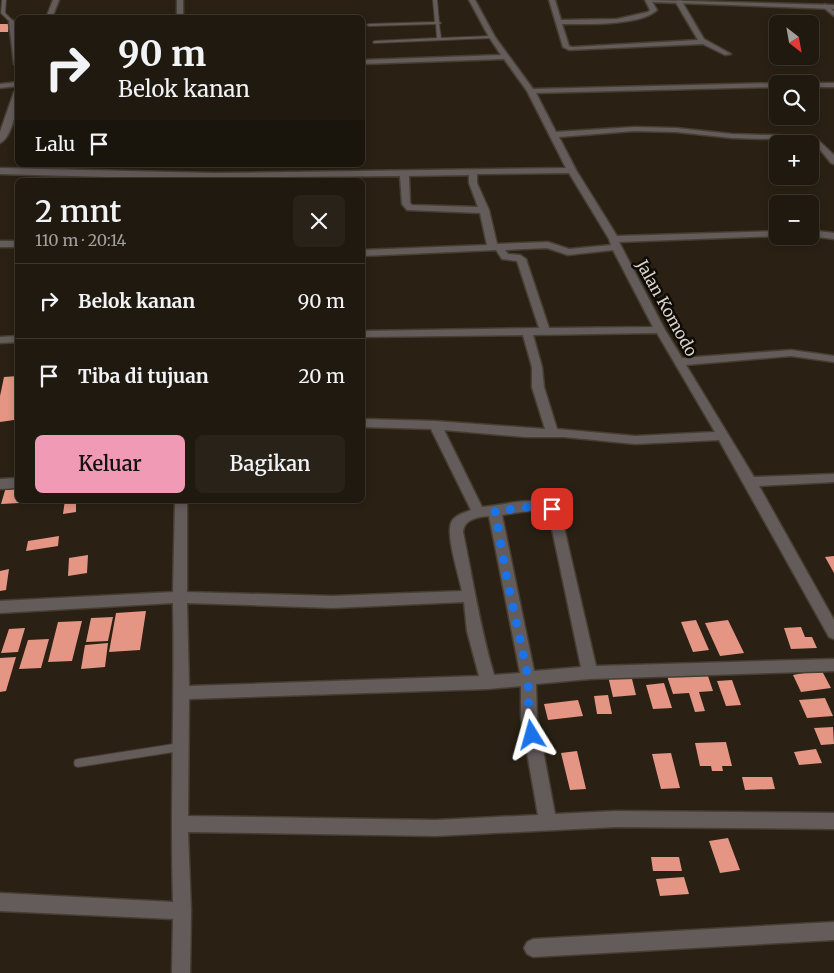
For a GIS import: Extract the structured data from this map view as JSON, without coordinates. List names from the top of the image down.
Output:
{
  "streets": {
    "street": ["Jalan Komodo"]
  },
  "north": "bottom right",
  "page": {
    "map_buttons": ["+", "−"],
    "turn": ["90 m", "Belok kanan"],
    "then": "Lalu",
    "heading": ["2 mnt", "110 m · 20:14"],
    "list": [
      {
        "name": "Belok kanan",
        "value": "90 m"
      },
      {
        "name": "Tiba di tujuan",
        "value": "20 m"
      }
    ],
    "buttons": ["Keluar", "Bagikan"]
  }
}
